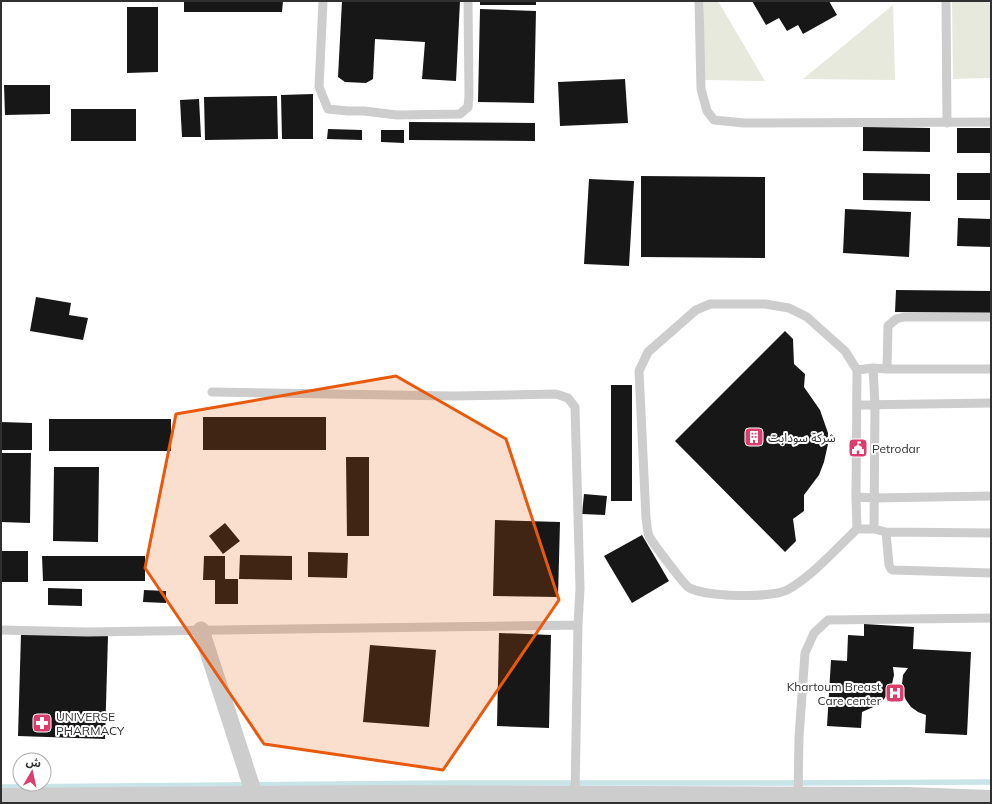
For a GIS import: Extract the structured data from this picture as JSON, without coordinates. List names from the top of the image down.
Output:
{
  "places": {
    "building": ["شركة سودابت"],
    "public building": ["Petrodar"],
    "hospital": ["Khartoum Breast Care center"],
    "pharmacy": ["UNIVERSE PHARMACY"]
  },
  "north": "top"
}
